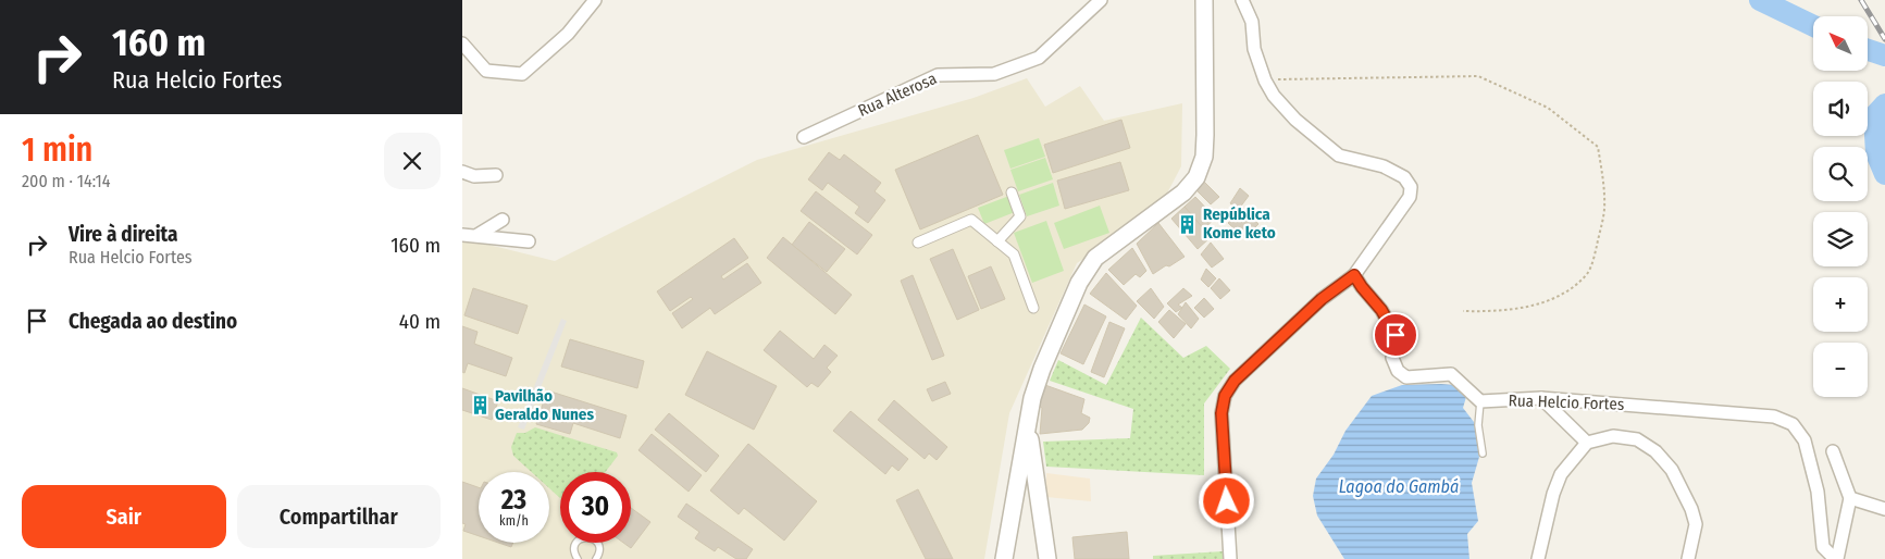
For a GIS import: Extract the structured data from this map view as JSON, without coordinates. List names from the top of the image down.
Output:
{
  "streets": {
    "street": ["Rua Alterosa", "Rua Helcio Fortes"]
  },
  "water": ["Lagoa do Gambá"],
  "places": {
    "building": ["República Kome keto", "Pavilhão Geraldo Nunes"]
  },
  "north": "top left",
  "page": {
    "turn": ["160 m", "Rua Helcio Fortes"],
    "map_buttons": ["+", "−"],
    "heading": ["1 min", "200 m · 14:14"],
    "list": [
      {
        "name": "Vire à direita",
        "note": "Rua Helcio Fortes",
        "value": "160 m"
      },
      {
        "name": "Chegada ao destino",
        "value": "40 m"
      }
    ],
    "speed": "23 km/h",
    "limit": "30",
    "buttons": ["Sair", "Compartilhar"]
  }
}
